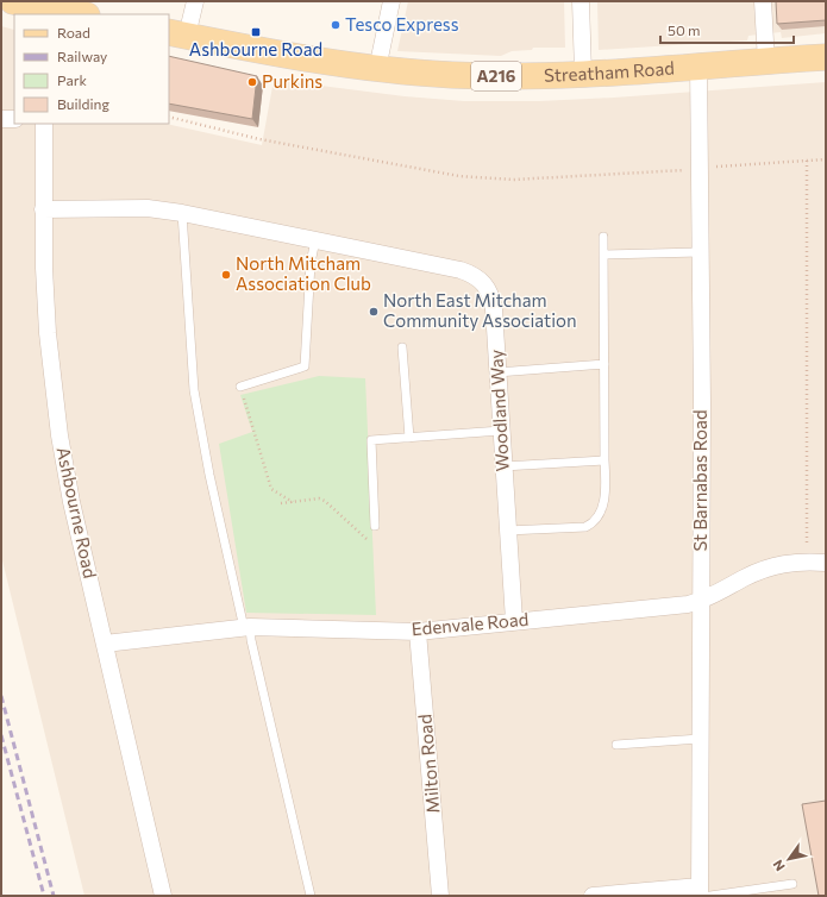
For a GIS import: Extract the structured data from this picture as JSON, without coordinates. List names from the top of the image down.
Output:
{
  "streets": {
    "main road": ["Streatham Road", "A216"],
    "street": [
      "Woodland Way",
      "St Barnabas Road",
      "Ashbourne Road",
      "Edenvale Road",
      "Milton Road"
    ]
  },
  "crossings": [
    ["Streatham Road", "St Barnabas Road"],
    ["Woodland Way", "Ashbourne Road"],
    ["Woodland Way", "Edenvale Road"],
    ["St Barnabas Road", "Edenvale Road"],
    ["Ashbourne Road", "Edenvale Road"],
    ["Edenvale Road", "Milton Road"]
  ],
  "places": {
    "other": [
      "Tesco Express",
      "Purkins",
      "North Mitcham Association Club",
      "North East Mitcham Community Association"
    ],
    "transit": ["Ashbourne Road"]
  },
  "legend": [
    "Road",
    "Railway",
    "Park",
    "Building"
  ],
  "scale_bar": "50 m",
  "north": "bottom left"
}
